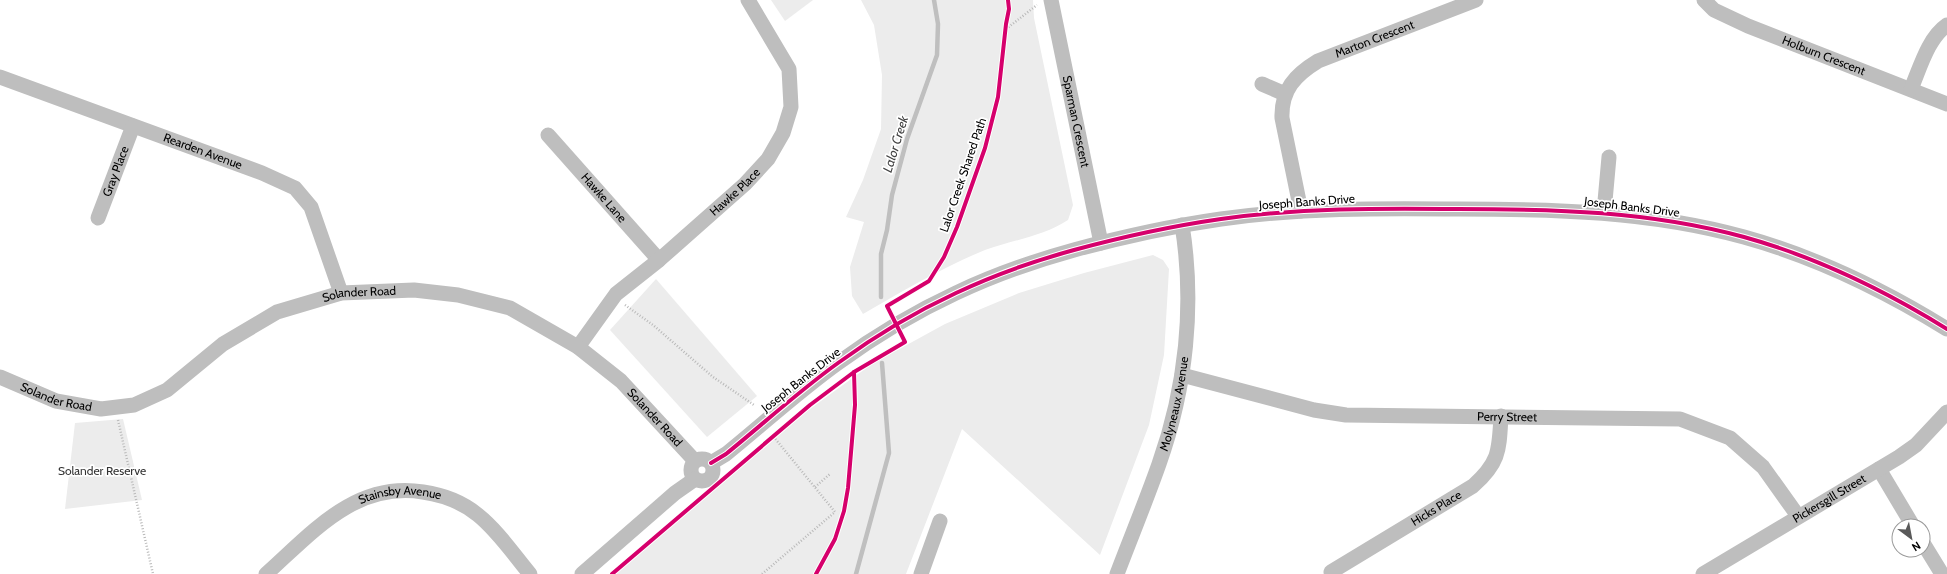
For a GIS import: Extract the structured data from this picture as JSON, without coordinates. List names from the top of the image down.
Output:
{
  "streets": {
    "street": [
      "Marton Crescent",
      "Holburn Crescent",
      "Sparman Crescent",
      "Rearden Avenue",
      "Gray Place",
      "Hawke Place",
      "Hawke Lane",
      "Joseph Banks Drive",
      "Solander Road",
      "Molyneaux Avenue",
      "Perry Street",
      "Pickersgill Street",
      "Stainsby Avenue",
      "Hicks Place"
    ],
    "cycle path": ["Lalor Creek Shared Path"]
  },
  "crossings": [
    ["Marton Crescent", "Joseph Banks Drive"],
    ["Sparman Crescent", "Joseph Banks Drive"],
    ["Rearden Avenue", "Gray Place"],
    ["Rearden Avenue", "Solander Road"],
    ["Hawke Place", "Hawke Lane"],
    ["Hawke Place", "Solander Road"],
    ["Joseph Banks Drive", "Solander Road"],
    ["Joseph Banks Drive", "Molyneaux Avenue"],
    ["Molyneaux Avenue", "Perry Street"],
    ["Perry Street", "Pickersgill Street"],
    ["Perry Street", "Hicks Place"]
  ],
  "water": ["Lalor Creek"],
  "parks": ["Solander Reserve"],
  "north": "bottom right"
}
